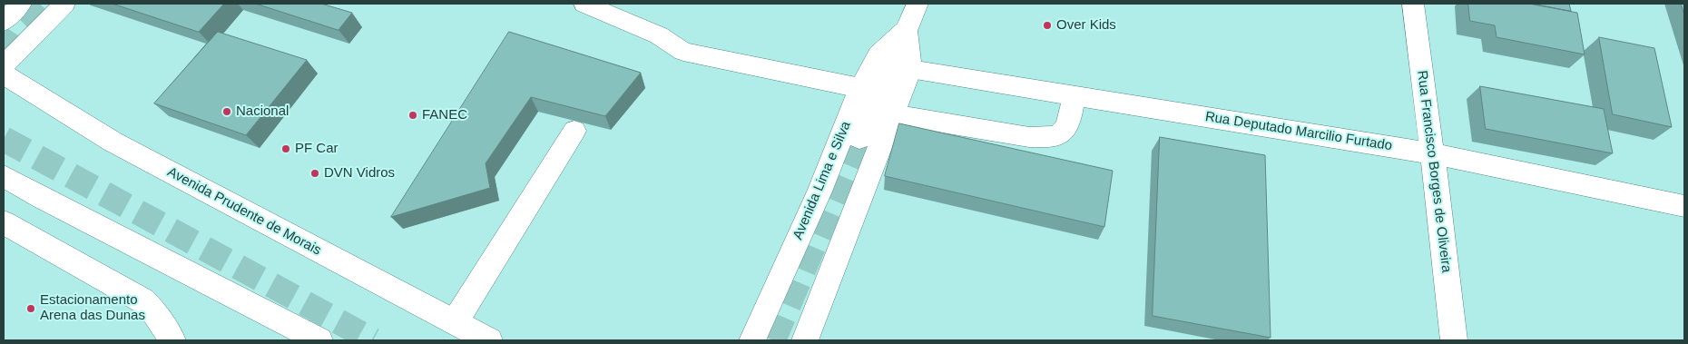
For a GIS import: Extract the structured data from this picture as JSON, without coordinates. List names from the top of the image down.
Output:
{
  "streets": {
    "main road": [
      "Rua Deputado Marcilio Furtado",
      "Rua Francisco Borges de Oliveira",
      "Avenida Lima e Silva",
      "Avenida Prudente de Morais"
    ]
  },
  "crossings": [
    ["Rua Deputado Marcilio Furtado", "Rua Francisco Borges de Oliveira"]
  ],
  "places": [
    "Over Kids",
    "Nacional",
    "FANEC",
    "PF Car",
    "DVN Vidros",
    "Estacionamento Arena das Dunas"
  ]
}
